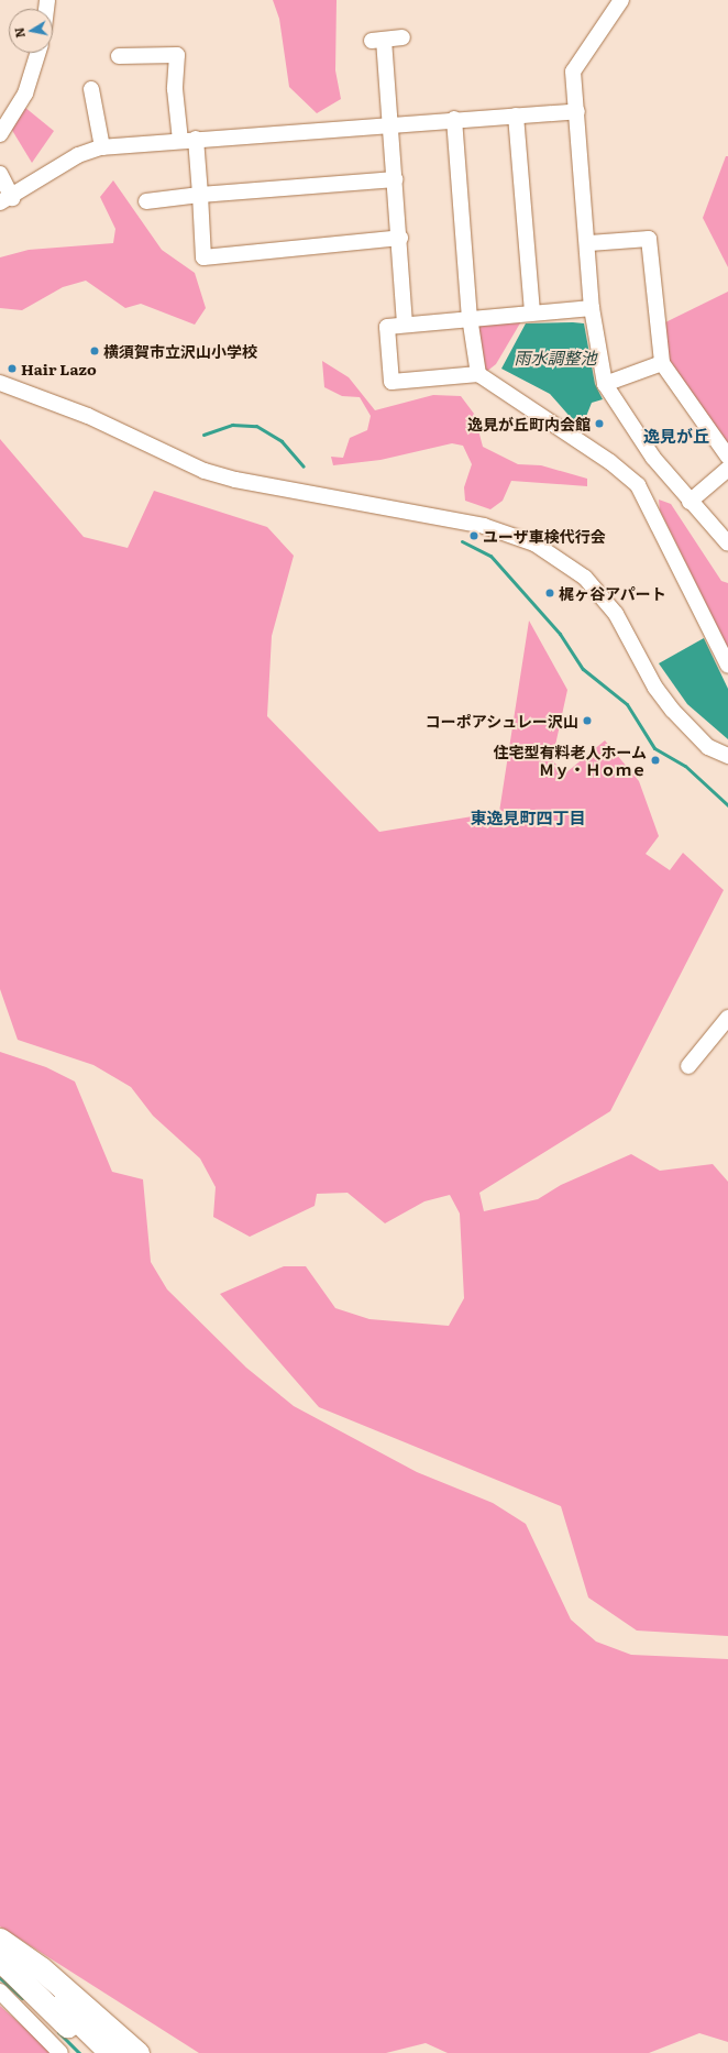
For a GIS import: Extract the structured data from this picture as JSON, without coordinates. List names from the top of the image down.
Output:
{
  "districts": ["逸見が丘", "東逸見町四丁目"],
  "water": ["雨水調整池"],
  "places": [
    "横須賀市立沢山小学校",
    "Hair Lazo",
    "逸見が丘町内会館",
    "ユーザ車検代行会",
    "梶ヶ谷アパート",
    "コーポアシュレー沢山",
    "住宅型有料老人ホーム Ｍｙ・Ｈｏｍｅ"
  ],
  "north": "left"
}
